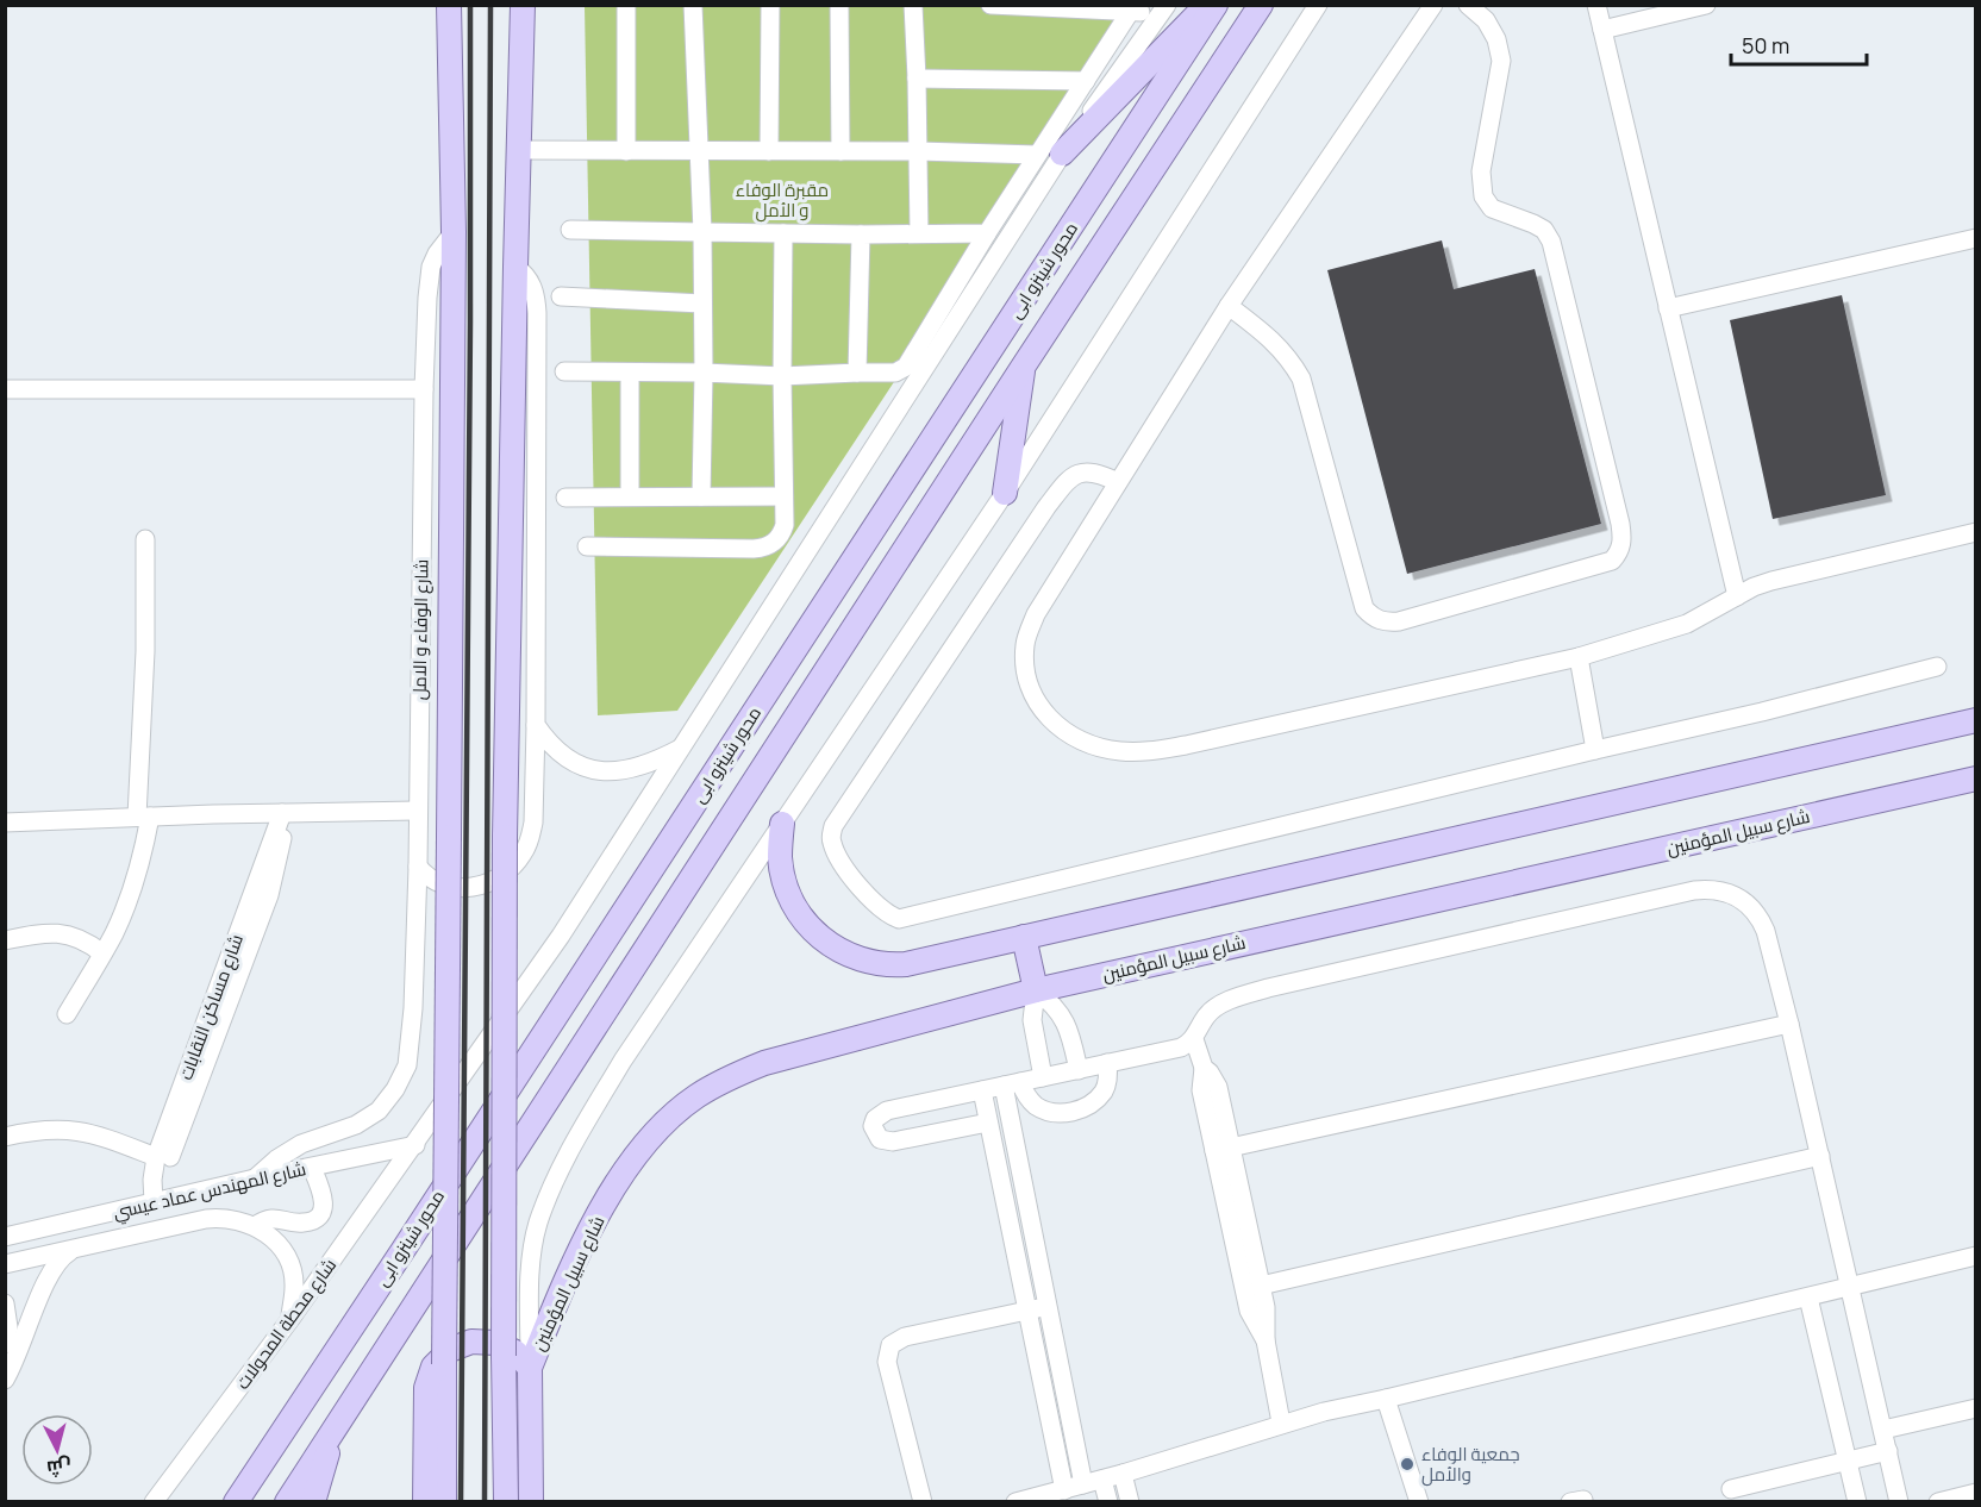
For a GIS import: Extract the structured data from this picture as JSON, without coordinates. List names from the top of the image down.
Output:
{
  "streets": {
    "main road": ["محور شينزو ابى", "شارع سبيل المؤمنين"],
    "street": [
      "شارع الوفاء و الامل",
      "شارع مساكن النقابات",
      "شارع المهندس عماد عيسي",
      "شارع محطة المحولات"
    ]
  },
  "crossings": [
    ["شارع الوفاء و الامل", "شارع المهندس عماد عيسي"],
    ["شارع مساكن النقابات", "شارع المهندس عماد عيسي"],
    ["شارع المهندس عماد عيسي", "شارع محطة المحولات"]
  ],
  "parks": ["مقبرة الوفاء و الأمل"],
  "places": ["جمعية الوفاء والأمل"],
  "scale_bar": "50 m",
  "north": "bottom"
}
